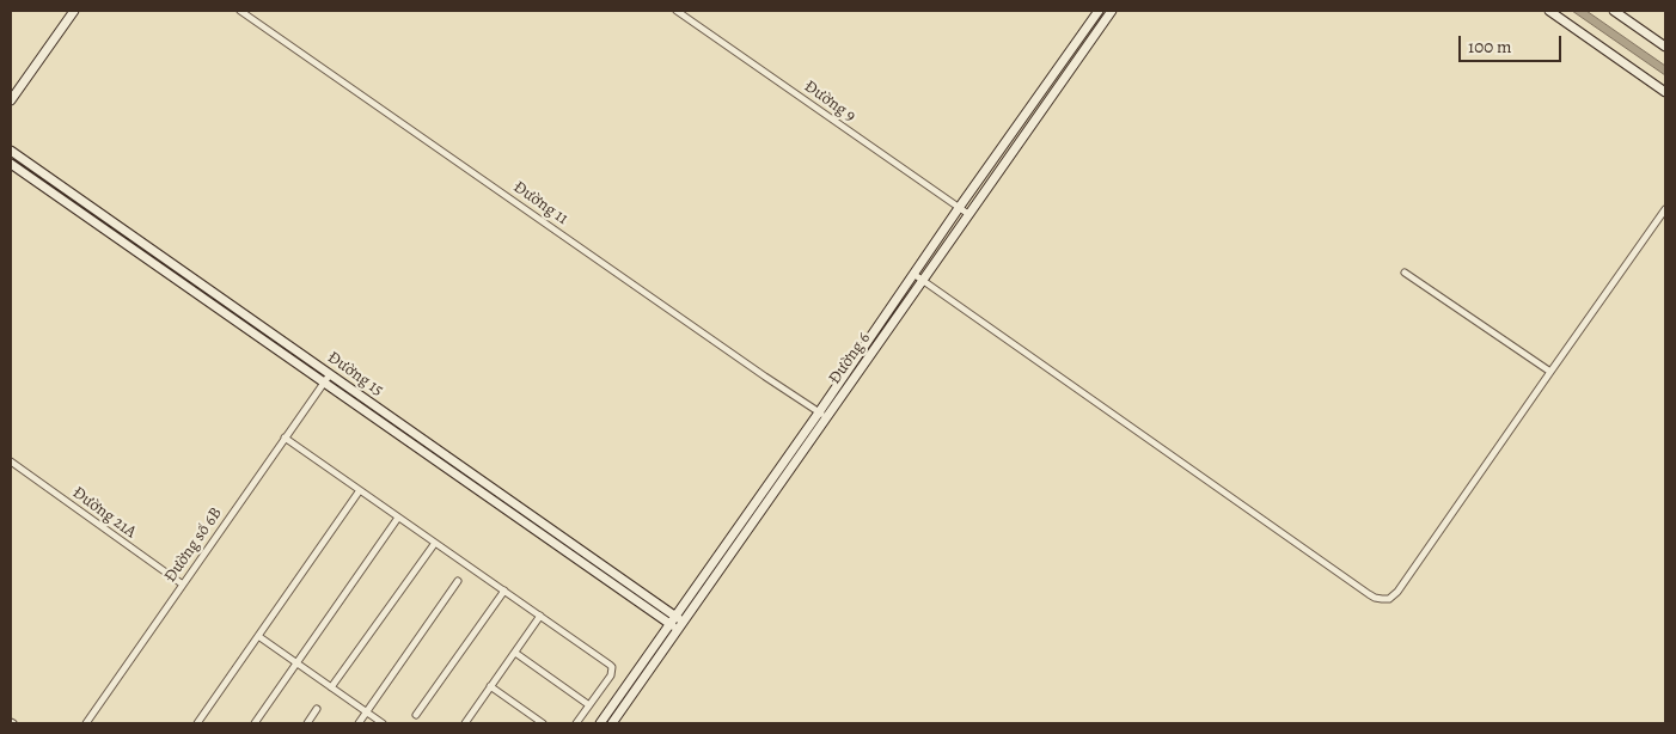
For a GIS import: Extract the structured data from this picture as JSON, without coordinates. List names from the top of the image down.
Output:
{
  "streets": {
    "main road": ["Đường 6", "Đường 15"],
    "street": [
      "Đường 9",
      "Đường 11",
      "Đường 21A",
      "Đường số 6B"
    ]
  },
  "crossings": [
    ["Đường 9", "Đường 6"],
    ["Đường 11", "Đường 6"],
    ["Đường 6", "Đường 15"],
    ["Đường 15", "Đường số 6B"],
    ["Đường 21A", "Đường số 6B"]
  ],
  "scale_bar": "100 m"
}
